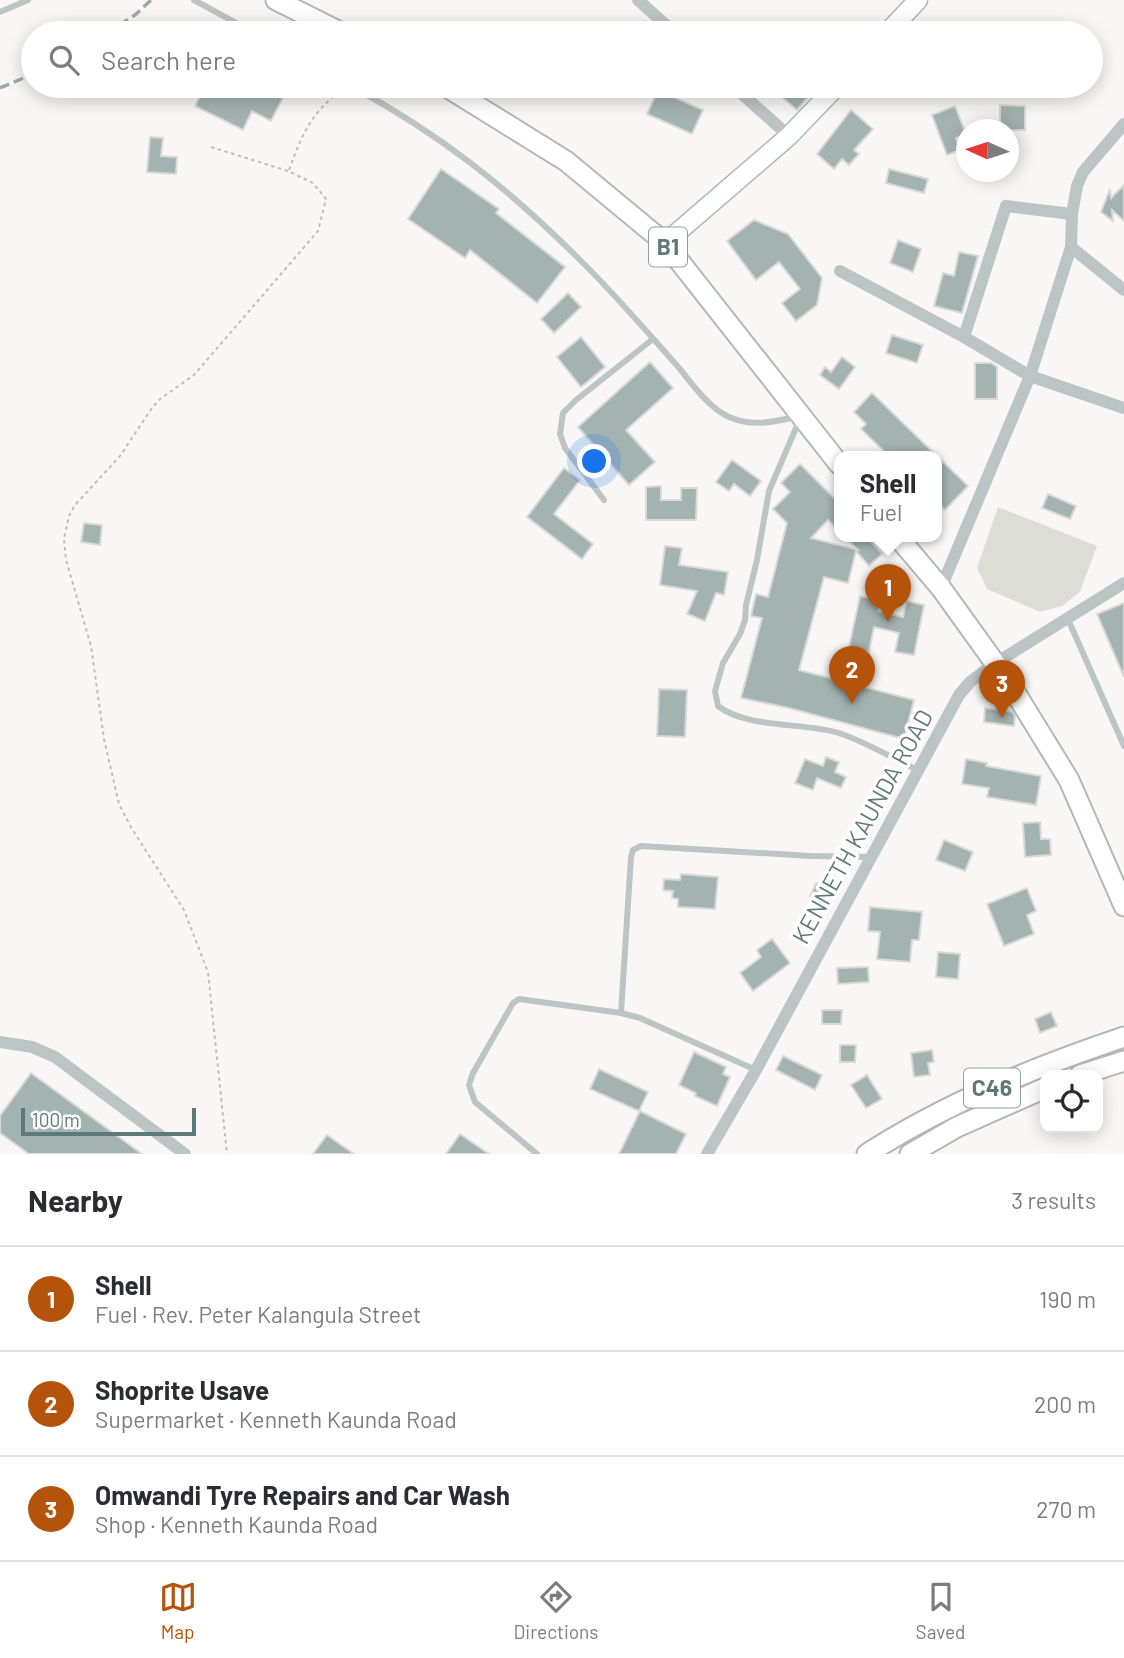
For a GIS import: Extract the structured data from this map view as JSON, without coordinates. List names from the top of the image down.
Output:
{
  "streets": {
    "main road": ["B1", "C46"],
    "street": ["KENNETH KAUNDA ROAD"]
  },
  "scale_bar": "100 m",
  "north": "left",
  "page": {
    "search": "Search here",
    "popup": ["Shell", "Fuel"],
    "pins": ["1", "2", "3"],
    "scale": "100 m",
    "heading": ["Nearby", "3 results"],
    "list": [
      {
        "mark": "1",
        "name": "Shell",
        "note": "Fuel · Rev. Peter Kalangula Street",
        "value": "190 m"
      },
      {
        "mark": "2",
        "name": "Shoprite Usave",
        "note": "Supermarket · Kenneth Kaunda Road",
        "value": "200 m"
      },
      {
        "mark": "3",
        "name": "Omwandi Tyre Repairs and Car Wash",
        "note": "Shop · Kenneth Kaunda Road",
        "value": "270 m"
      }
    ],
    "nav": ["Map", "Directions", "Saved"]
  }
}
